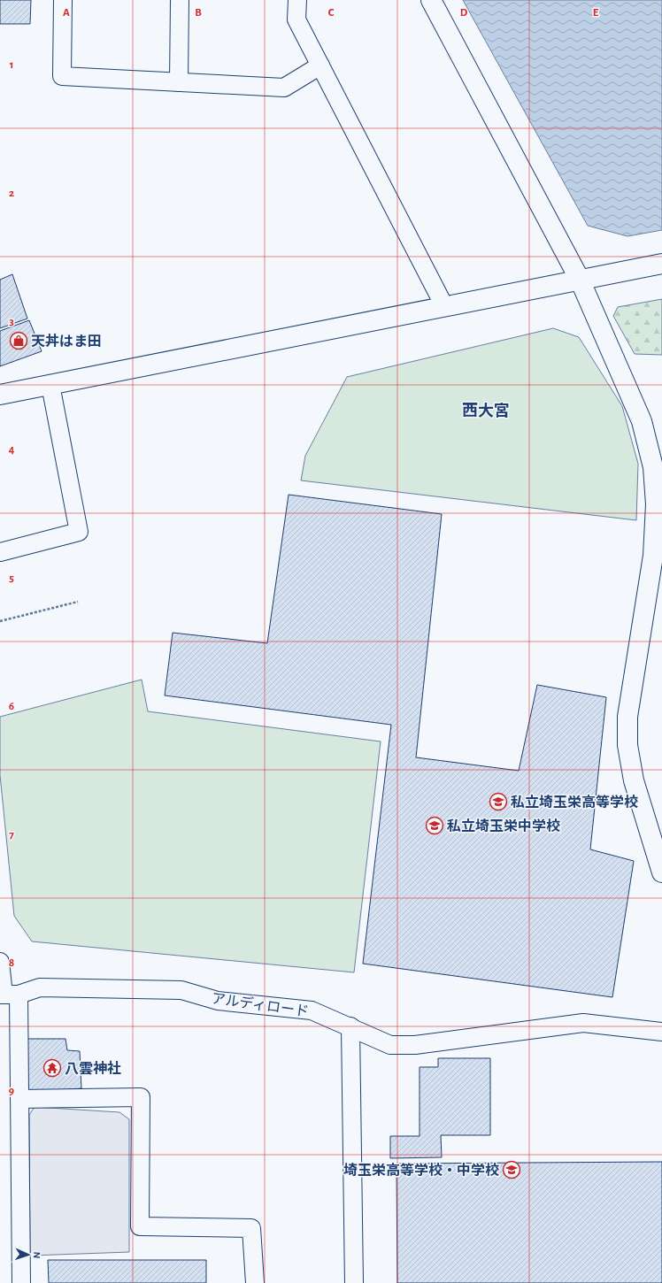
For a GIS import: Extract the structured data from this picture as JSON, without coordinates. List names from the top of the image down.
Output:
{
  "streets": {
    "street": ["アルディロード"]
  },
  "districts": ["西大宮"],
  "places": {
    "shop": ["天丼はま田"],
    "school or university": ["私立埼玉栄高等学校", "私立埼玉栄中学校", "埼玉栄高等学校・中学校"],
    "temple": ["八雲神社"]
  },
  "north": "right",
  "grid": {
    "columns": [
      "A",
      "B",
      "C",
      "D",
      "E"
    ],
    "rows": [
      "1",
      "2",
      "3",
      "4",
      "5",
      "6",
      "7",
      "8",
      "9"
    ]
  }
}
